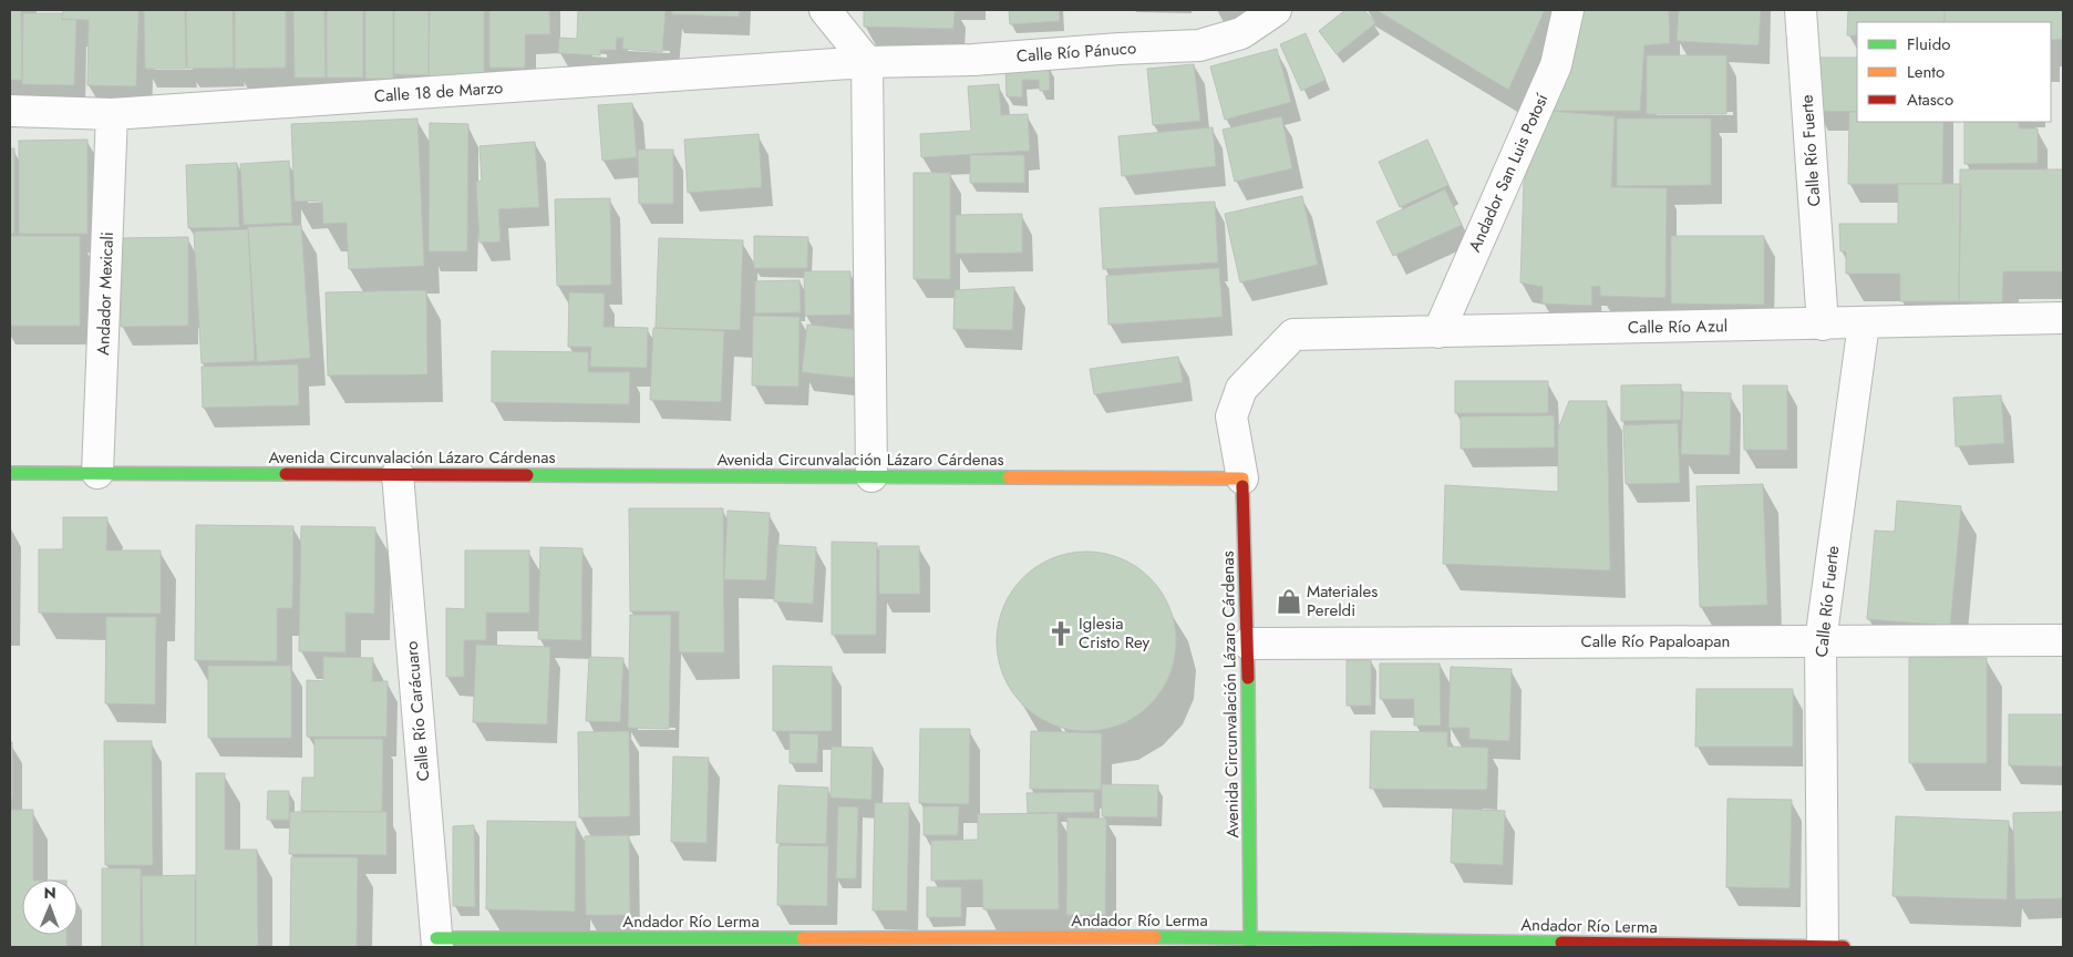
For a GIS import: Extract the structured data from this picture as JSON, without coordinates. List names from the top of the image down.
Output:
{
  "streets": {
    "street": [
      "Calle Río Pánuco",
      "Calle 18 de Marzo",
      "Calle Río Fuerte",
      "Andador San Luis Potosí",
      "Andador Mexicali",
      "Calle Río Azul",
      "Avenida Circunvalación Lázaro Cárdenas",
      "Calle Río Papaloapan",
      "Calle Río Carácuaro",
      "Andador Río Lerma"
    ]
  },
  "crossings": [
    ["Calle Río Pánuco", "Calle 18 de Marzo"],
    ["Calle 18 de Marzo", "Andador Mexicali"],
    ["Calle Río Fuerte", "Calle Río Azul"],
    ["Calle Río Fuerte", "Calle Río Papaloapan"],
    ["Calle Río Fuerte", "Andador Río Lerma"],
    ["Andador San Luis Potosí", "Calle Río Azul"],
    ["Andador Mexicali", "Avenida Circunvalación Lázaro Cárdenas"],
    ["Calle Río Azul", "Avenida Circunvalación Lázaro Cárdenas"],
    ["Avenida Circunvalación Lázaro Cárdenas", "Calle Río Papaloapan"],
    ["Avenida Circunvalación Lázaro Cárdenas", "Calle Río Carácuaro"],
    ["Avenida Circunvalación Lázaro Cárdenas", "Andador Río Lerma"],
    ["Calle Río Carácuaro", "Andador Río Lerma"]
  ],
  "places": {
    "shop": ["Materiales Pereldi"],
    "church": ["Iglesia Cristo Rey"]
  },
  "legend": ["Fluido", "Lento", "Atasco"],
  "north": "top"
}
